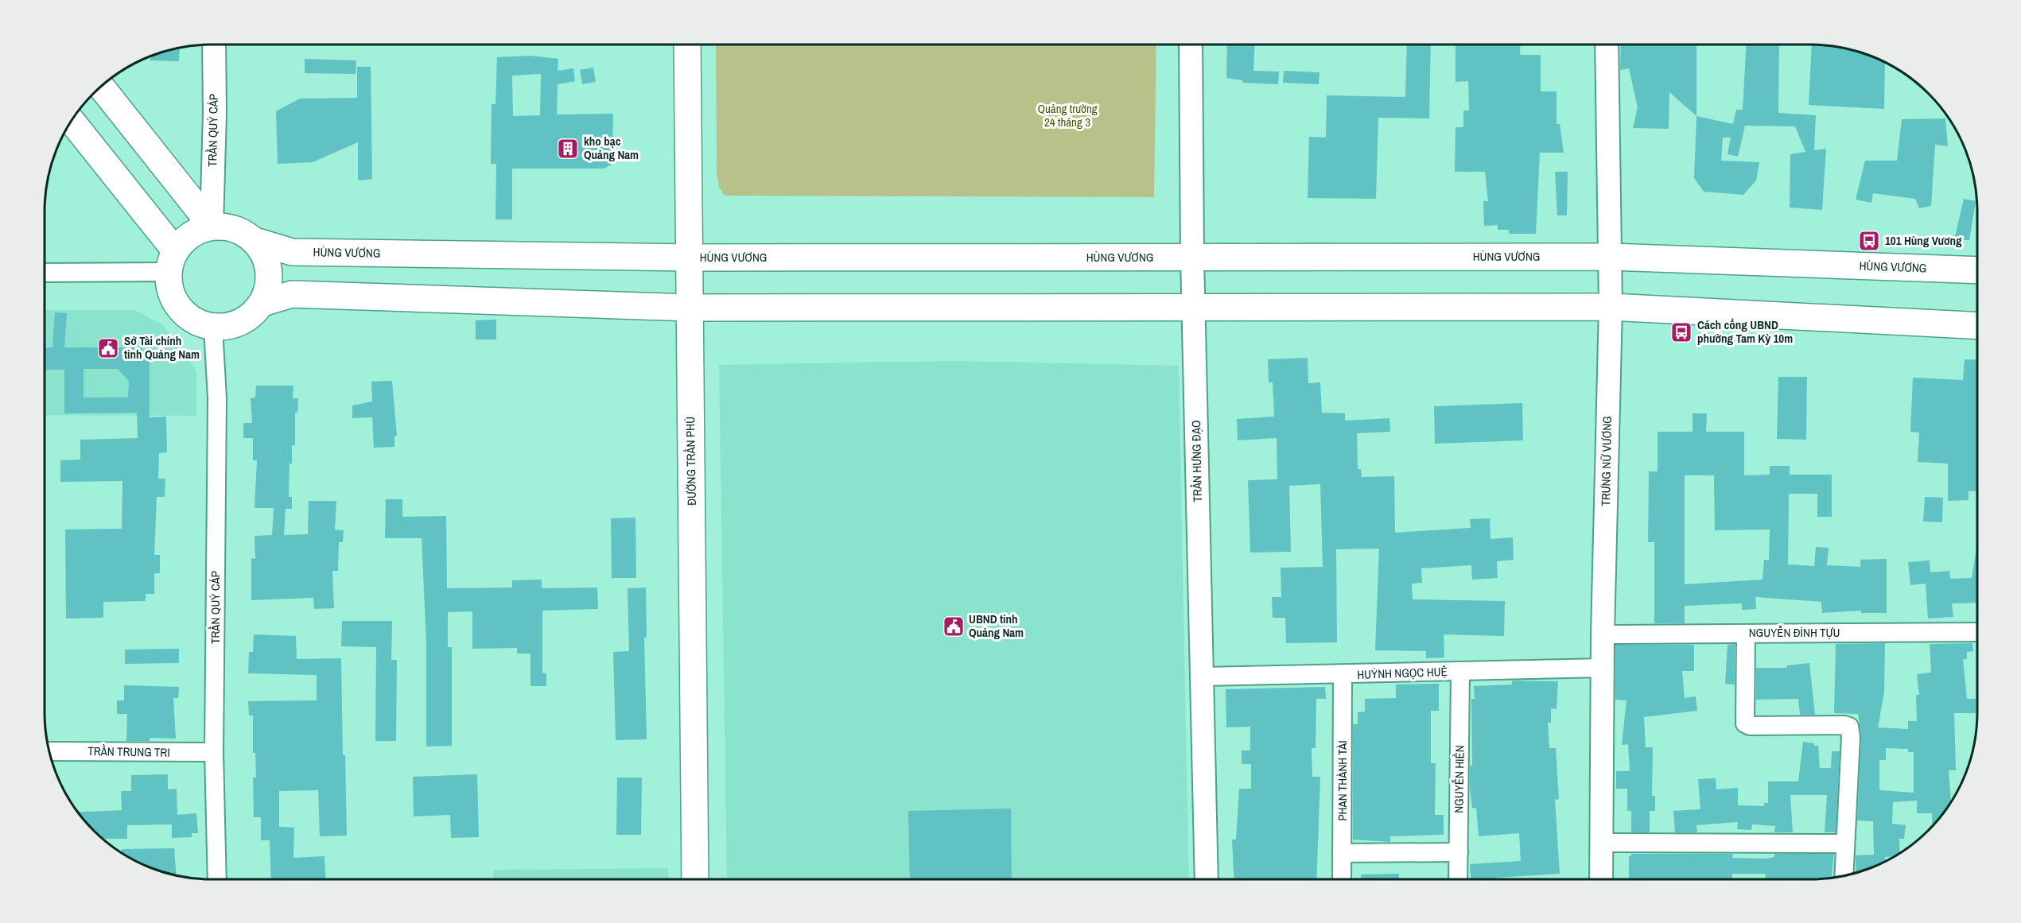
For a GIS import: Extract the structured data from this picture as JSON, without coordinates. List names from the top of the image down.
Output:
{
  "streets": {
    "main road": ["HÙNG VƯƠNG", "ĐƯỜNG TRẦN PHÚ"],
    "street": [
      "TRẦN QUÝ CÁP",
      "TRẦN HƯNG ĐẠO",
      "TRƯNG NỮ VƯƠNG",
      "NGUYỄN ĐÌNH TỰU",
      "HUỲNH NGỌC HUỆ",
      "TRẦN TRUNG TRI",
      "NGUYỄN HIỀN",
      "PHAN THÀNH TÀI"
    ]
  },
  "crossings": [
    ["TRẦN QUÝ CÁP", "HÙNG VƯƠNG"],
    ["TRẦN QUÝ CÁP", "TRẦN TRUNG TRI"],
    ["HÙNG VƯƠNG", "ĐƯỜNG TRẦN PHÚ"],
    ["HÙNG VƯƠNG", "TRẦN HƯNG ĐẠO"],
    ["HÙNG VƯƠNG", "TRƯNG NỮ VƯƠNG"],
    ["TRẦN HƯNG ĐẠO", "HUỲNH NGỌC HUỆ"],
    ["TRƯNG NỮ VƯƠNG", "NGUYỄN ĐÌNH TỰU"],
    ["TRƯNG NỮ VƯƠNG", "HUỲNH NGỌC HUỆ"],
    ["HUỲNH NGỌC HUỆ", "NGUYỄN HIỀN"],
    ["HUỲNH NGỌC HUỆ", "PHAN THÀNH TÀI"]
  ],
  "parks": ["Quảng trường 24 tháng 3"],
  "places": {
    "building": ["kho bạc Quảng Nam"],
    "bus stop": ["101 Hùng Vương", "Cách cổng UBND phường Tam Kỳ 10m"],
    "public building": ["Sở Tài chính tỉnh Quảng Nam", "UBND tỉnh Quảng Nam"]
  }
}
